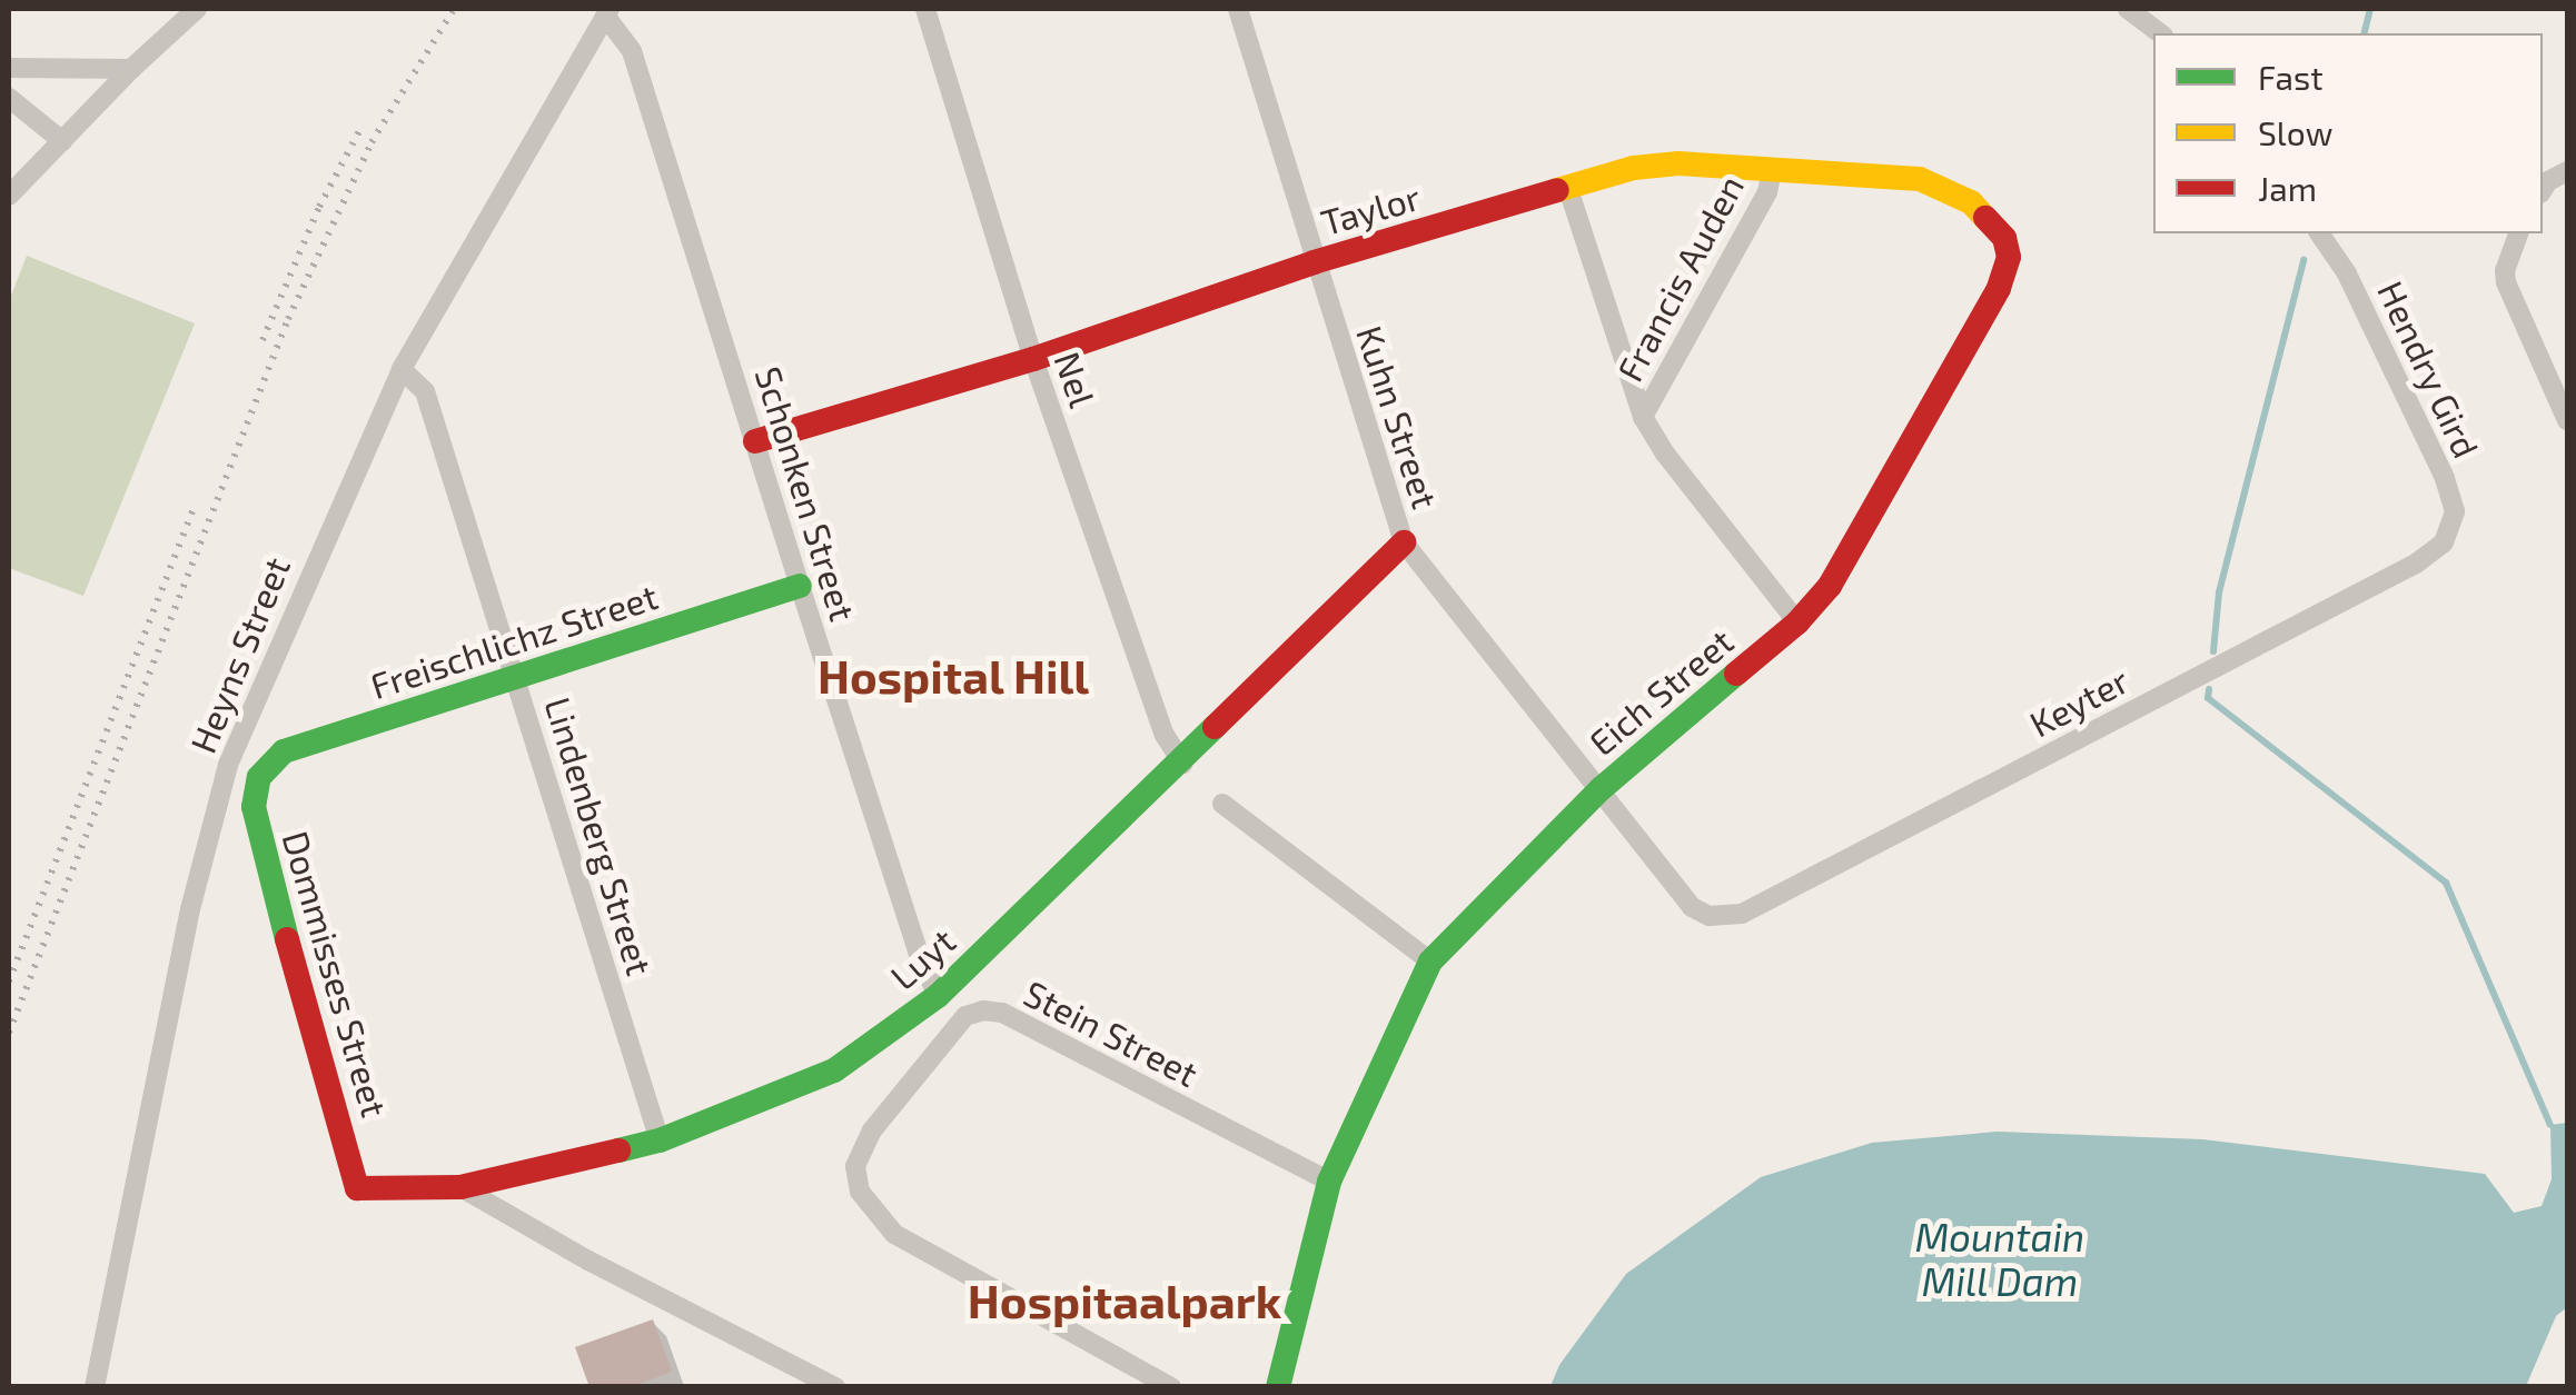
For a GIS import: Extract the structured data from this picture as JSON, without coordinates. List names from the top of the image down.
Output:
{
  "streets": {
    "street": [
      "Taylor",
      "Francis Auden",
      "Hendry Gird",
      "Nel",
      "Kuhn Street",
      "Schonken Street",
      "Freischlichz Street",
      "Heyns Street",
      "Eich Street",
      "Keyter",
      "Lindenberg Street",
      "Luyt",
      "Dommisses Street",
      "Stein Street"
    ]
  },
  "crossings": [
    ["Taylor", "Francis Auden"],
    ["Taylor", "Nel"],
    ["Taylor", "Kuhn Street"],
    ["Taylor", "Schonken Street"],
    ["Taylor", "Eich Street"],
    ["Hendry Gird", "Keyter"],
    ["Nel", "Luyt"],
    ["Kuhn Street", "Eich Street"],
    ["Kuhn Street", "Keyter"],
    ["Kuhn Street", "Luyt"],
    ["Schonken Street", "Freischlichz Street"],
    ["Schonken Street", "Heyns Street"],
    ["Schonken Street", "Luyt"],
    ["Freischlichz Street", "Lindenberg Street"],
    ["Freischlichz Street", "Dommisses Street"],
    ["Heyns Street", "Lindenberg Street"],
    ["Eich Street", "Stein Street"],
    ["Lindenberg Street", "Luyt"],
    ["Luyt", "Dommisses Street"]
  ],
  "districts": ["Hospital Hill", "Hospitaalpark"],
  "water": ["Mountain Mill Dam"],
  "legend": ["Fast", "Slow", "Jam"]
}
